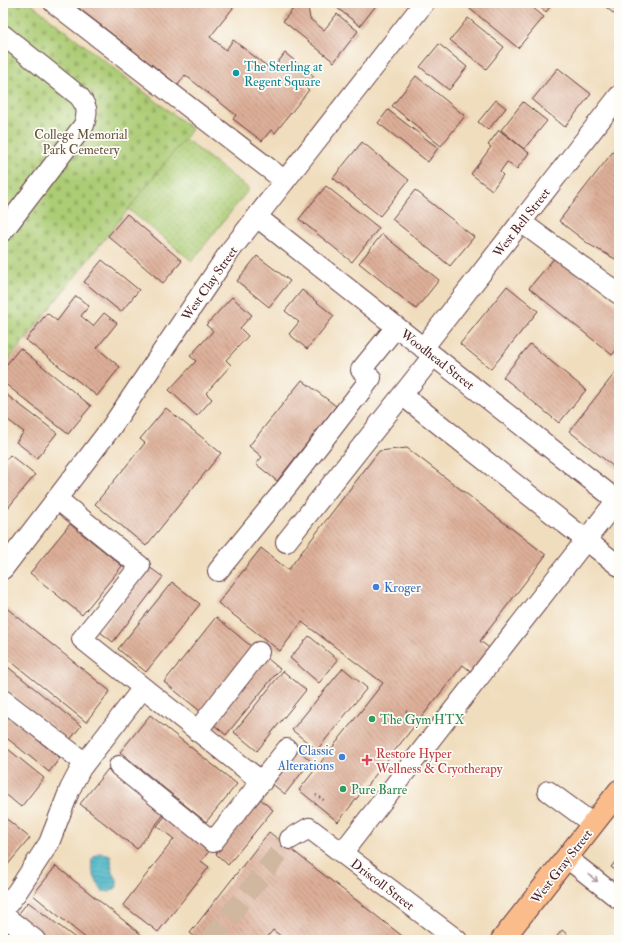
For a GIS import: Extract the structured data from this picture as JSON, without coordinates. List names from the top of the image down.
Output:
{
  "streets": {
    "main road": ["West Gray Street"],
    "street": [
      "West Bell Street",
      "West Clay Street",
      "Woodhead Street",
      "Driscoll Street"
    ]
  },
  "crossings": [
    ["West Bell Street", "Woodhead Street"],
    ["West Clay Street", "Woodhead Street"]
  ],
  "parks": ["College Memorial Park Cemetery"],
  "places": {
    "other": [
      "The Sterling at Regent Square",
      "Kroger",
      "The Gym HTX",
      "Classic Alterations",
      "Pure Barre"
    ],
    "health": ["Restore Hyper Wellness & Cryotherapy"]
  }
}
